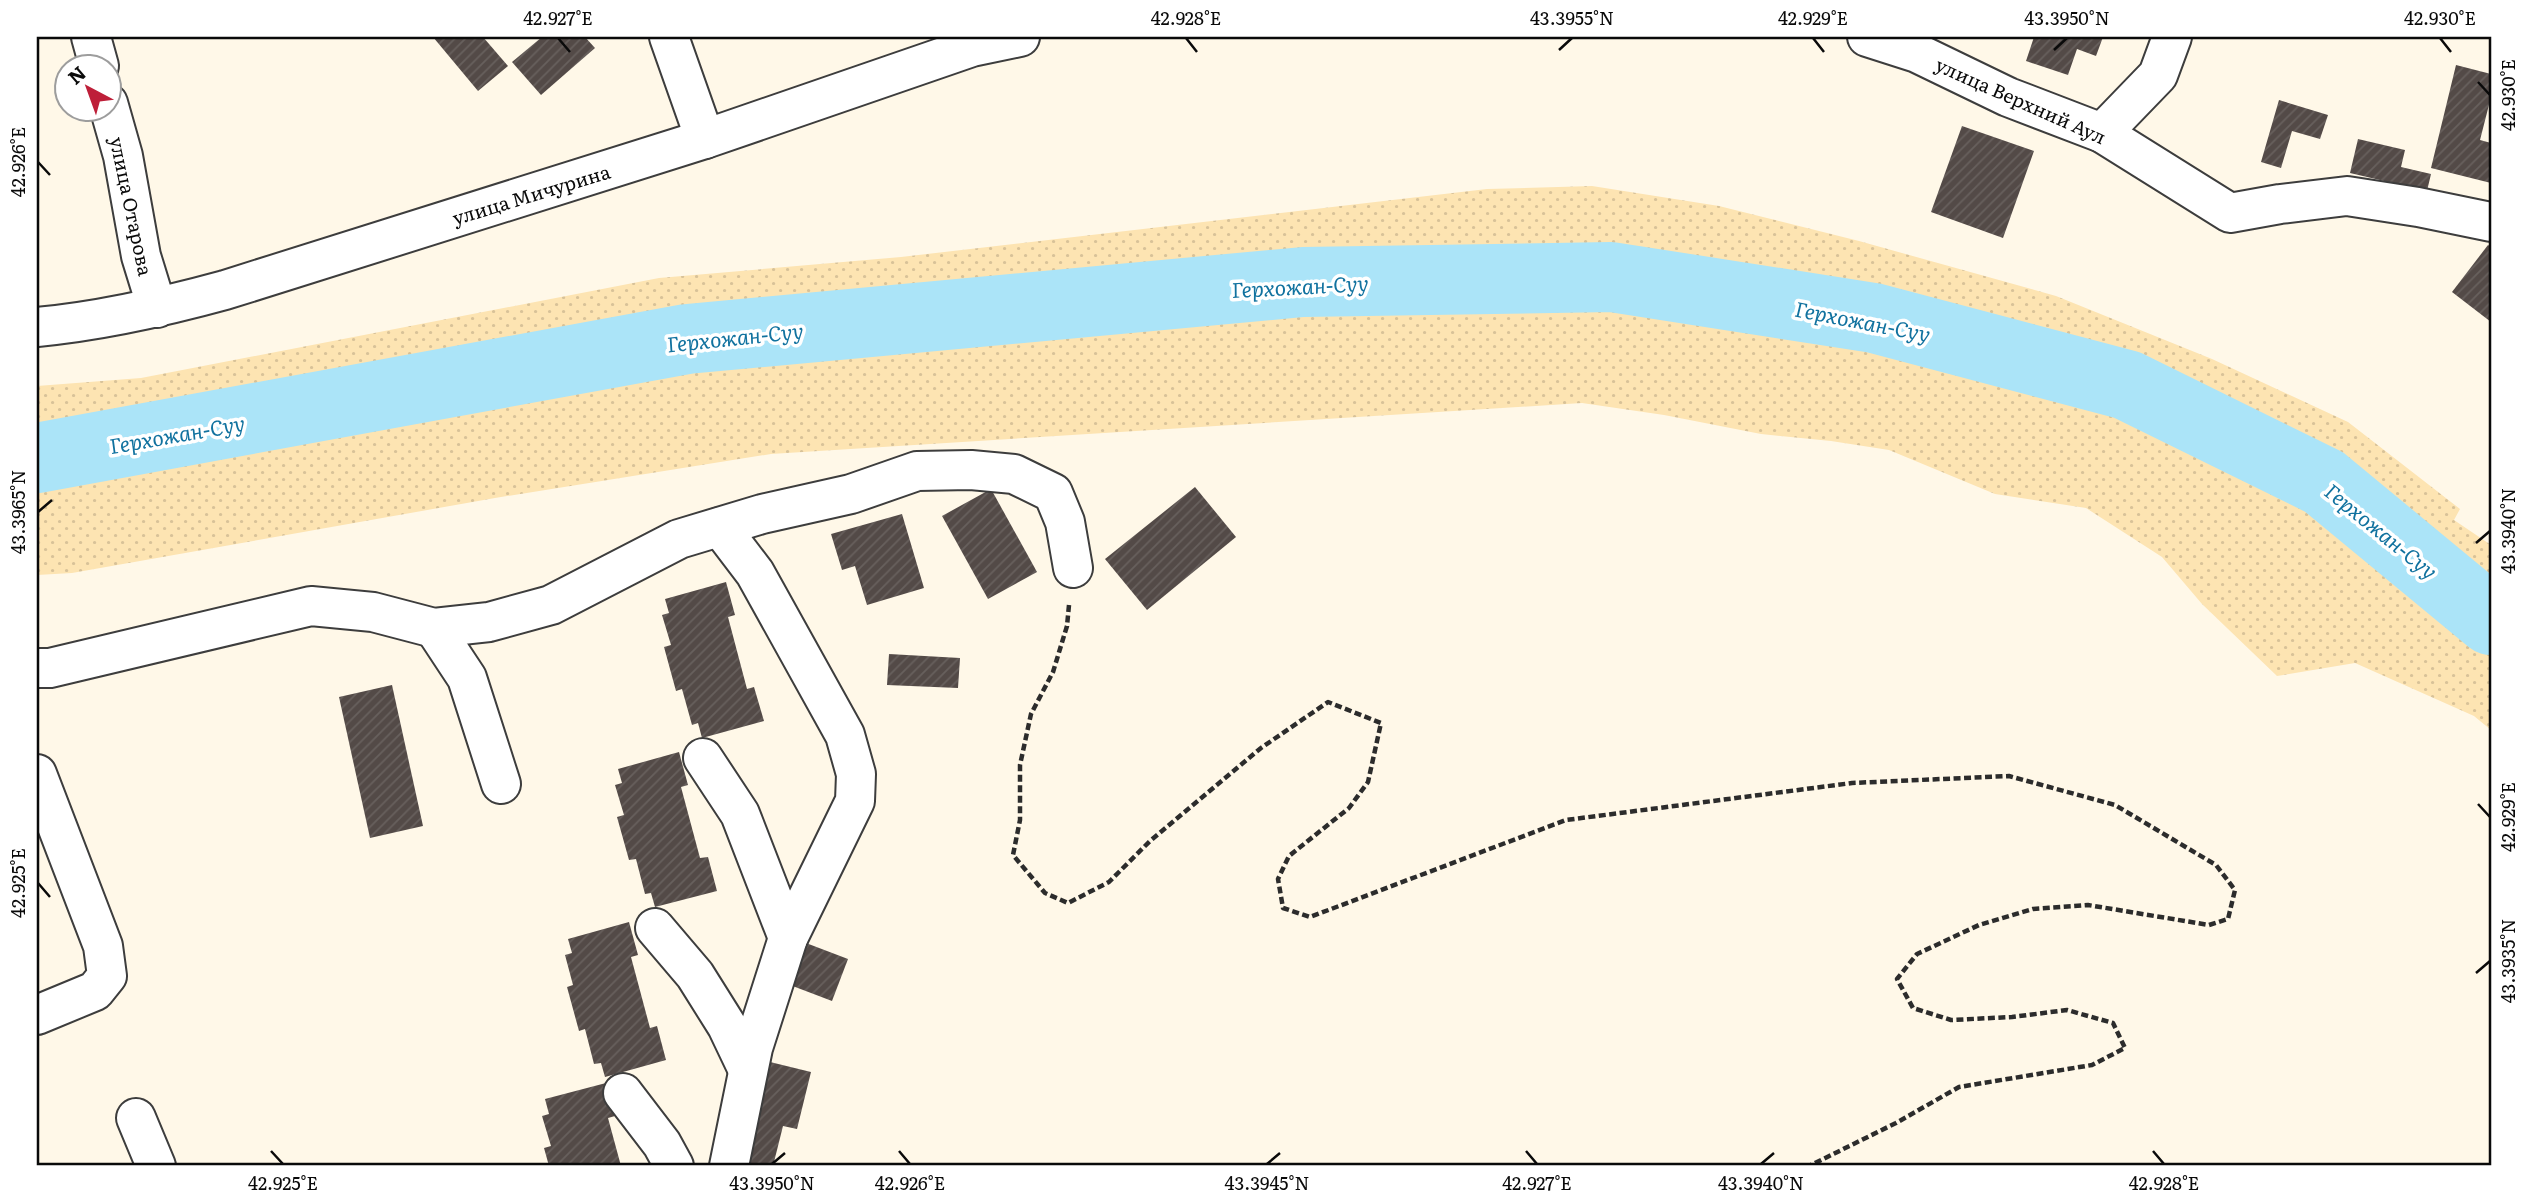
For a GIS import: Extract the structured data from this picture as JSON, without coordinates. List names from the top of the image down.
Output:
{
  "streets": {
    "street": ["улица Верхний Аул", "улица Мичурина", "улица Отарова"]
  },
  "crossings": [
    ["улица Мичурина", "улица Отарова"]
  ],
  "water": ["Герхожан-Суу"],
  "north": "top left",
  "coordinates": [
    "42.927°E",
    "42.928°E",
    "43.3955°N",
    "42.929°E",
    "43.3950°N",
    "42.930°E",
    "42.926°E",
    "43.3965°N",
    "43.3940°N",
    "42.925°E",
    "43.3935°N",
    "43.3945°N"
  ]
}
